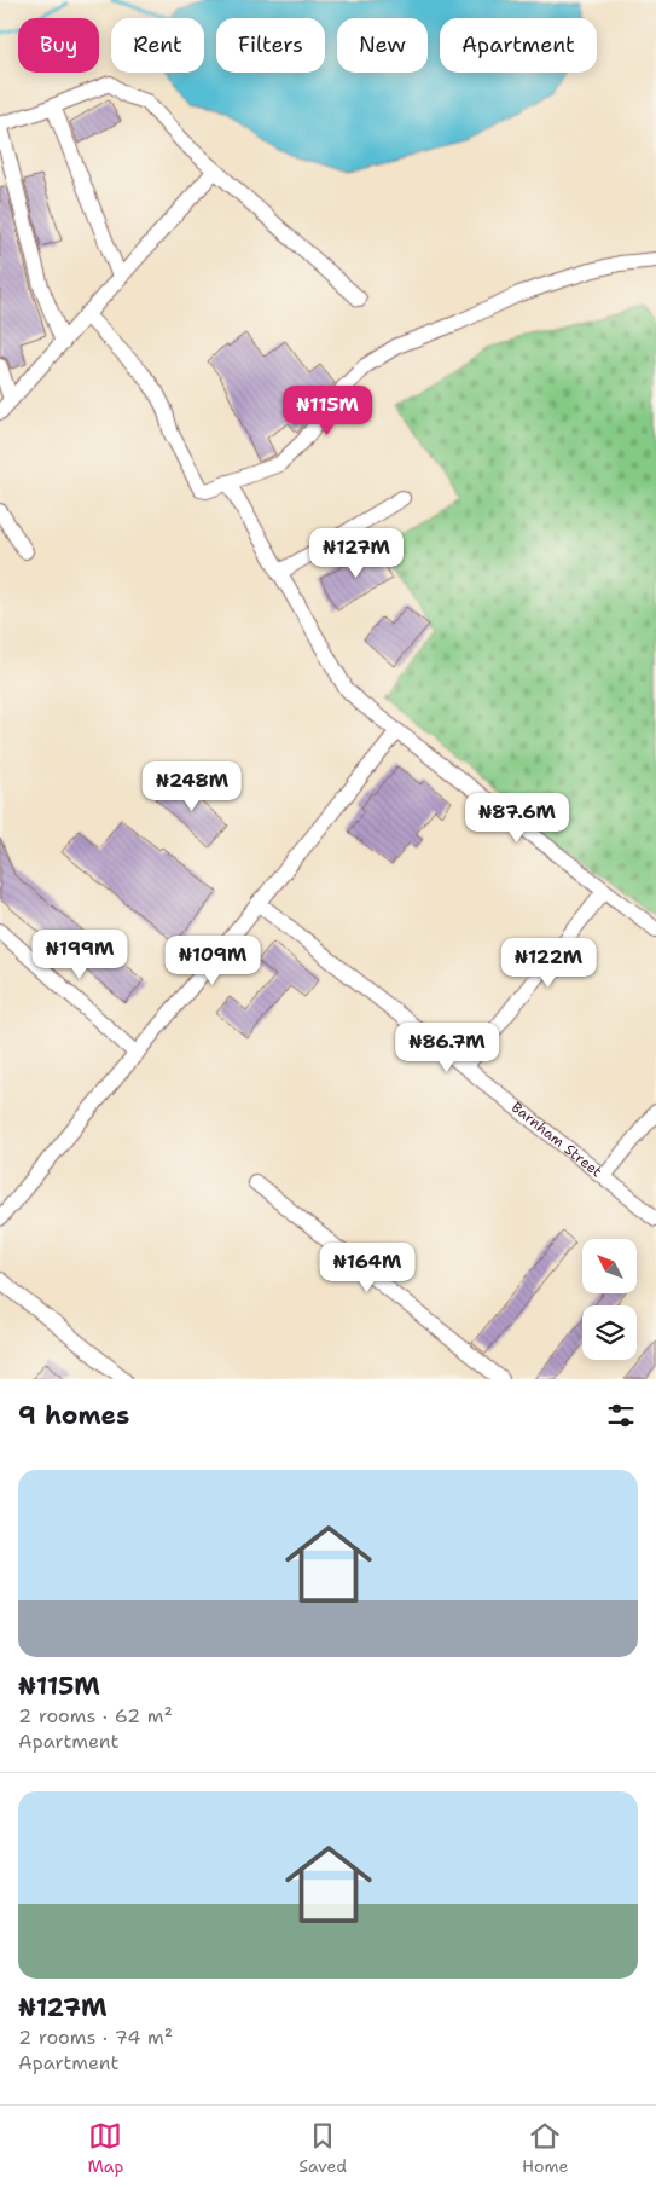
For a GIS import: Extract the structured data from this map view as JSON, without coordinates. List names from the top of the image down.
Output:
{
  "streets": {
    "street": ["Barnham Street"]
  },
  "north": "top left",
  "page": {
    "chip": [
      "Buy",
      "Rent",
      "Filters",
      "New",
      "Apartment"
    ],
    "price": [
      "₦115M",
      "₦127M",
      "₦248M",
      "₦87.6M",
      "₦199M",
      "₦109M",
      "₦122M",
      "₦86.7M",
      "₦164M"
    ],
    "heading": "9 homes",
    "list": [
      {
        "name": "₦115M",
        "note": "2 rooms · 62 m² · Apartment"
      },
      {
        "name": "₦127M",
        "note": "2 rooms · 74 m² · Apartment"
      }
    ],
    "tabs": ["Map", "Saved", "Home"]
  }
}
